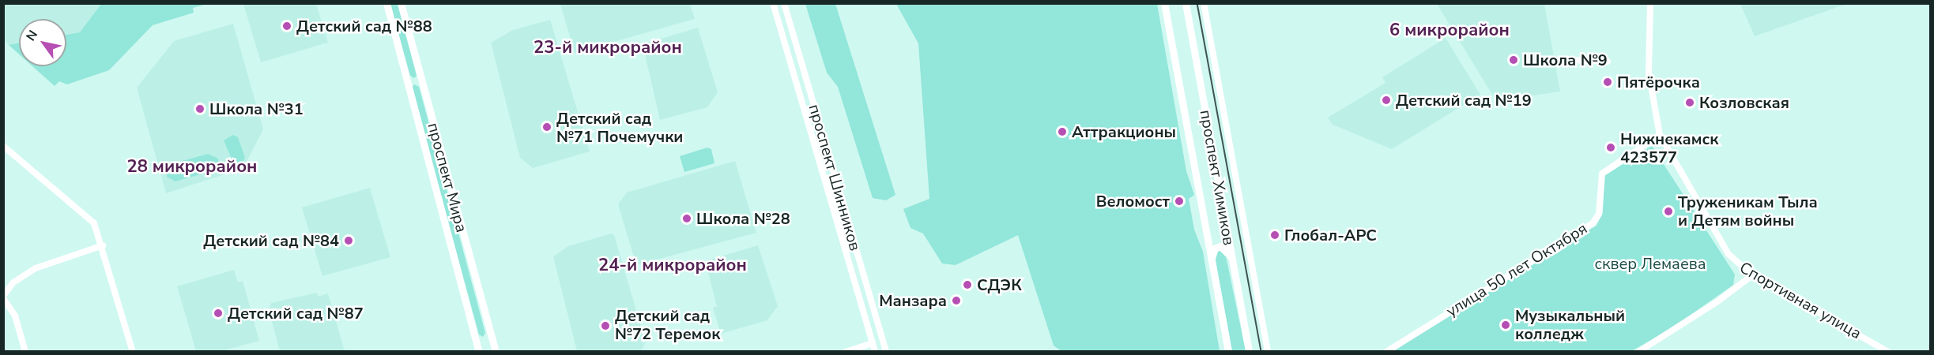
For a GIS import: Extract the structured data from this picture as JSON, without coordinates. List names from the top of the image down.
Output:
{
  "streets": {
    "main road": ["проспект Мира", "проспект Химиков"],
    "street": ["проспект Шинников", "улица 50 лет Октября", "Спортивная улица"]
  },
  "crossings": [
    ["улица 50 лет Октября", "Спортивная улица"]
  ],
  "districts": [
    "6 микрорайон",
    "23-й микрорайон",
    "28 микрорайон",
    "24-й микрорайон"
  ],
  "parks": ["сквер Лемаева"],
  "places": [
    "Детский сад №88",
    "Школа №9",
    "Пятёрочка",
    "Детский сад №19",
    "Козловская",
    "Школа №31",
    "Детский сад №71 Почемучки",
    "Аттракционы",
    "Нижнекамск 423577",
    "Веломост",
    "Труженикам Тыла и Детям войны",
    "Школа №28",
    "Глобал-АРС",
    "Детский сад №84",
    "СДЭК",
    "Манзара",
    "Детский сад №87",
    "Музыкальный колледж",
    "Детский сад №72 Теремок"
  ],
  "north": "top left"
}
